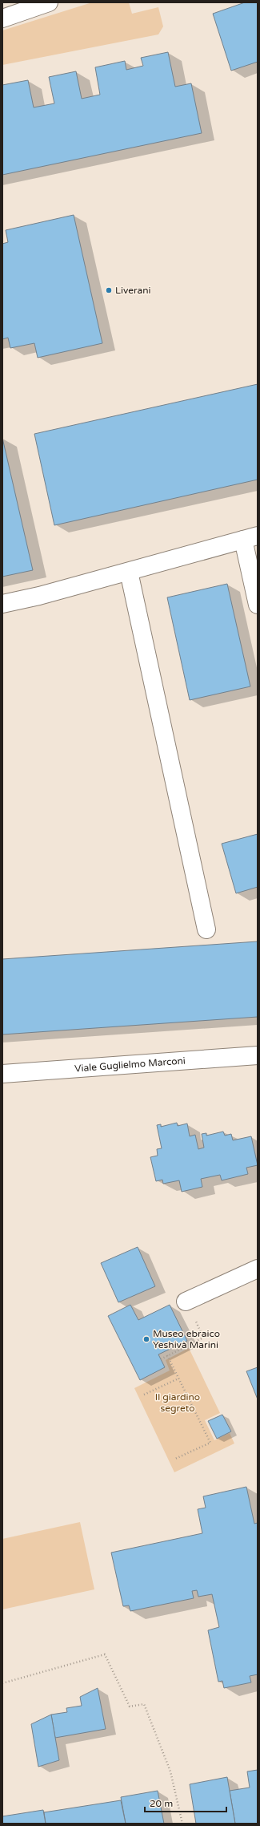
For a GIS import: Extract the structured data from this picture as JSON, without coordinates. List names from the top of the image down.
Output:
{
  "streets": {
    "street": ["Viale Guglielmo Marconi"]
  },
  "parks": ["Il giardino segreto"],
  "places": ["Liverani", "Museo ebraico Yeshivà Marini"],
  "scale_bar": "20 m"
}
